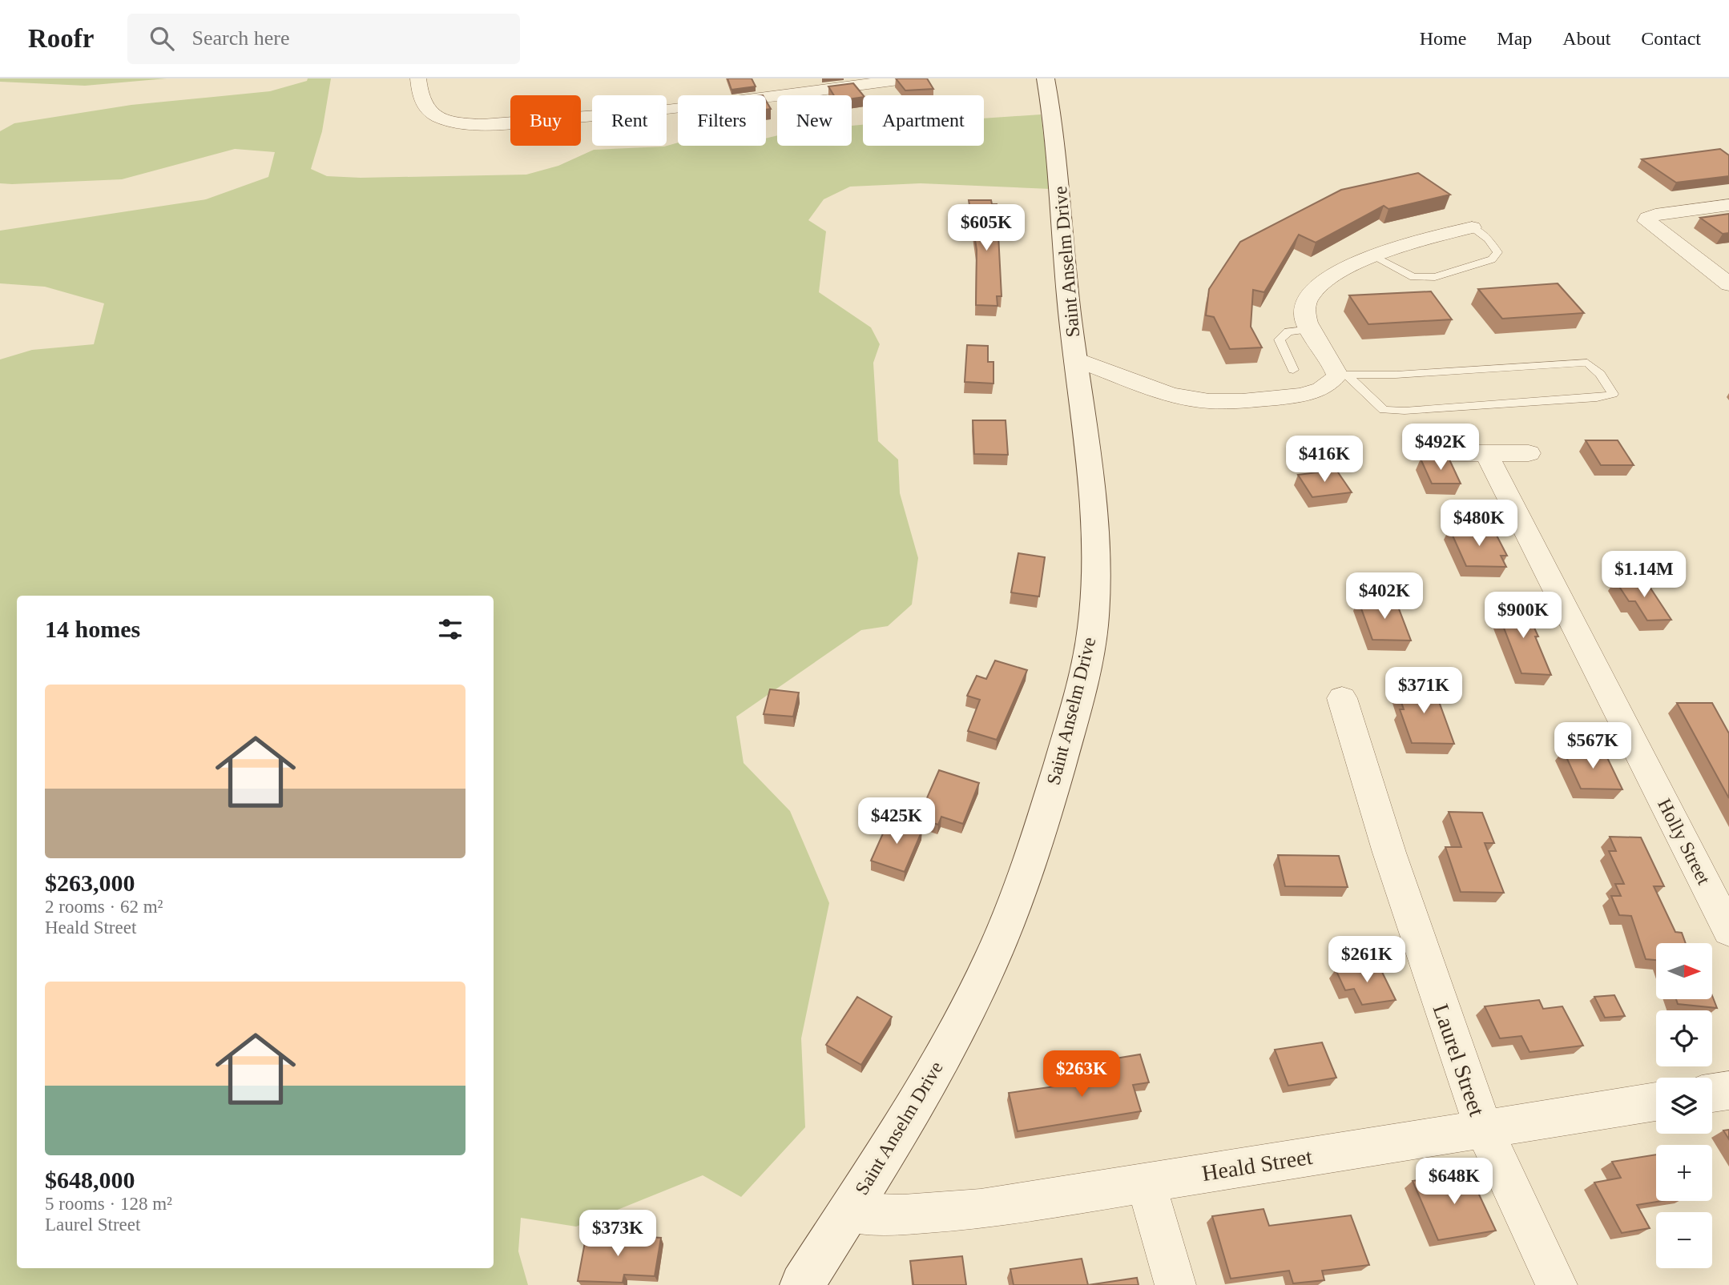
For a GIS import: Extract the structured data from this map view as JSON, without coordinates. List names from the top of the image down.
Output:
{
  "streets": {
    "street": [
      "Saint Anselm Drive",
      "Holly Street",
      "Laurel Street",
      "Heald Street"
    ]
  },
  "crossings": [
    ["Saint Anselm Drive", "Heald Street"],
    ["Laurel Street", "Heald Street"]
  ],
  "north": "right",
  "page": {
    "header": "Roofr",
    "search": "Search here",
    "nav": [
      "Home",
      "Map",
      "About",
      "Contact"
    ],
    "chip": [
      "Buy",
      "Rent",
      "Filters",
      "New",
      "Apartment"
    ],
    "price": [
      "$605K",
      "$492K",
      "$416K",
      "$480K",
      "$1.14M",
      "$402K",
      "$900K",
      "$371K",
      "$567K",
      "$425K",
      "$261K",
      "$263K",
      "$648K",
      "$373K"
    ],
    "heading": "14 homes",
    "list": [
      {
        "name": "$263,000",
        "note": "2 rooms · 62 m² · Heald Street"
      },
      {
        "name": "$648,000",
        "note": "5 rooms · 128 m² · Laurel Street"
      }
    ],
    "map_buttons": ["+", "−"]
  }
}
